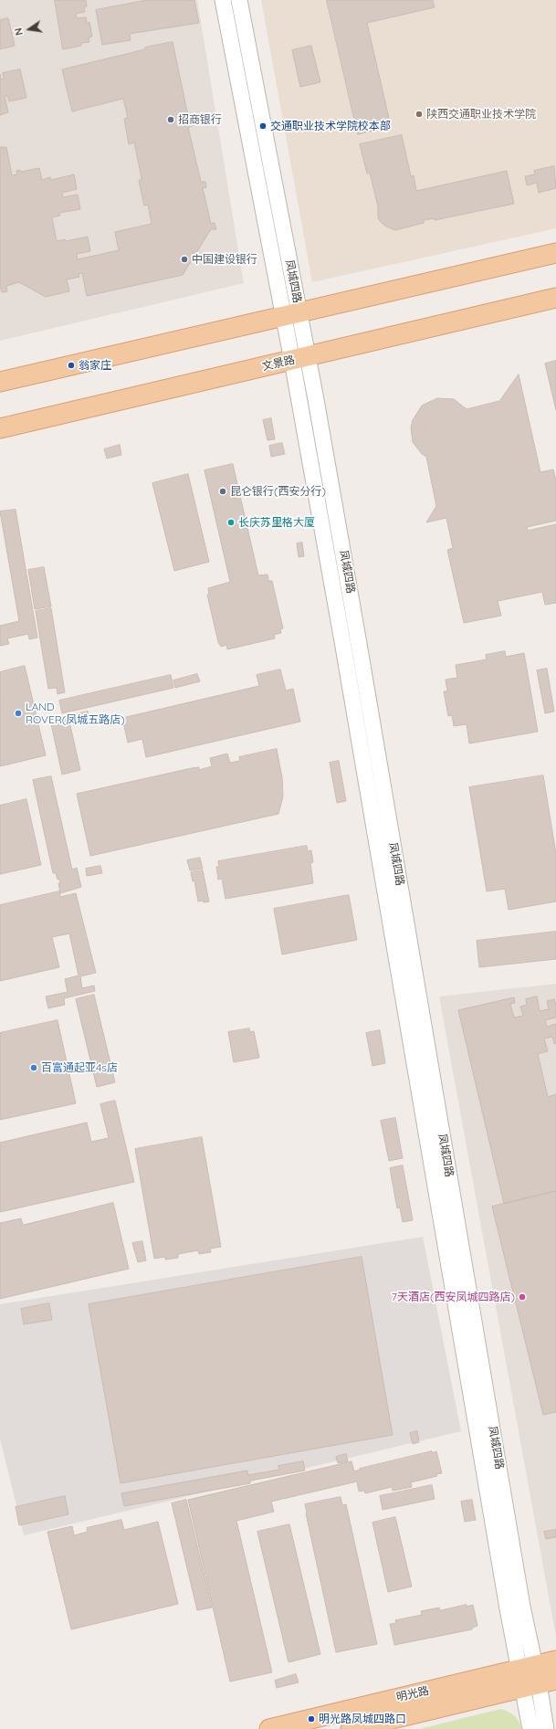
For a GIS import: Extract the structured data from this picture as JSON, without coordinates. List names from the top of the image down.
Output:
{
  "streets": {
    "main road": ["文景路", "明光路"],
    "street": ["凤城四路"]
  },
  "crossings": [
    ["凤城四路", "文景路"],
    ["凤城四路", "明光路"]
  ],
  "places": [
    "陕西交通职业技术学院",
    "招商银行",
    "交通职业技术学院校本部",
    "中国建设银行",
    "翁家庄",
    "昆仑银行(西安分行)",
    "长庆苏里格大厦",
    "LAND ROVER(凤城五路店)",
    "百富通起亚4s店",
    "7天酒店(西安凤城四路店)",
    "明光路凤城四路口"
  ],
  "north": "left"
}
